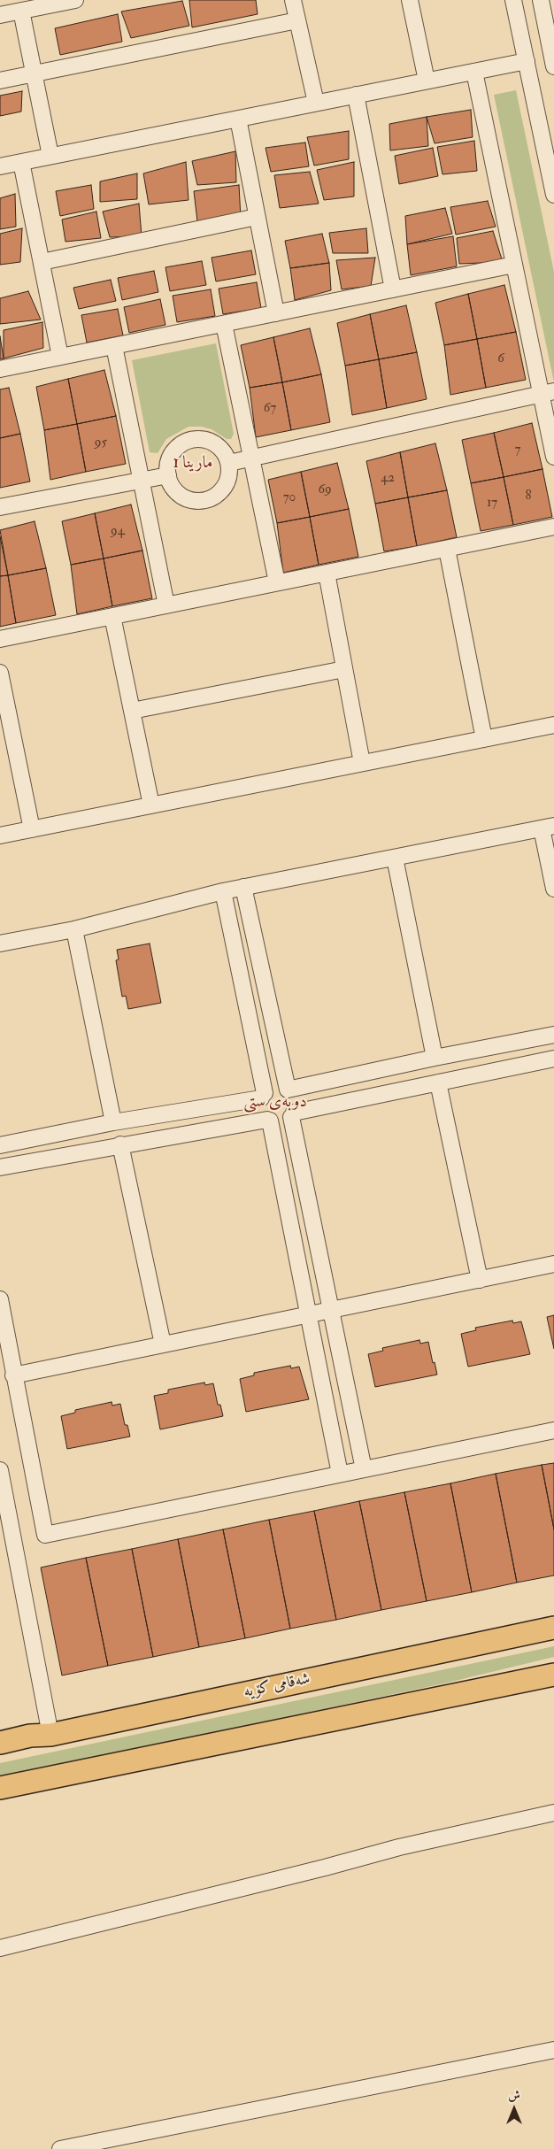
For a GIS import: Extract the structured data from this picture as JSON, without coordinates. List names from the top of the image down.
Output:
{
  "streets": {
    "highway": ["شەقامی کۆیە"]
  },
  "districts": ["مارینا 1", "دوبه‌ی ستی"],
  "house_numbers": [
    "6",
    "67",
    "95",
    "7",
    "42",
    "69",
    "8",
    "70",
    "17",
    "94"
  ],
  "north": "top"
}
